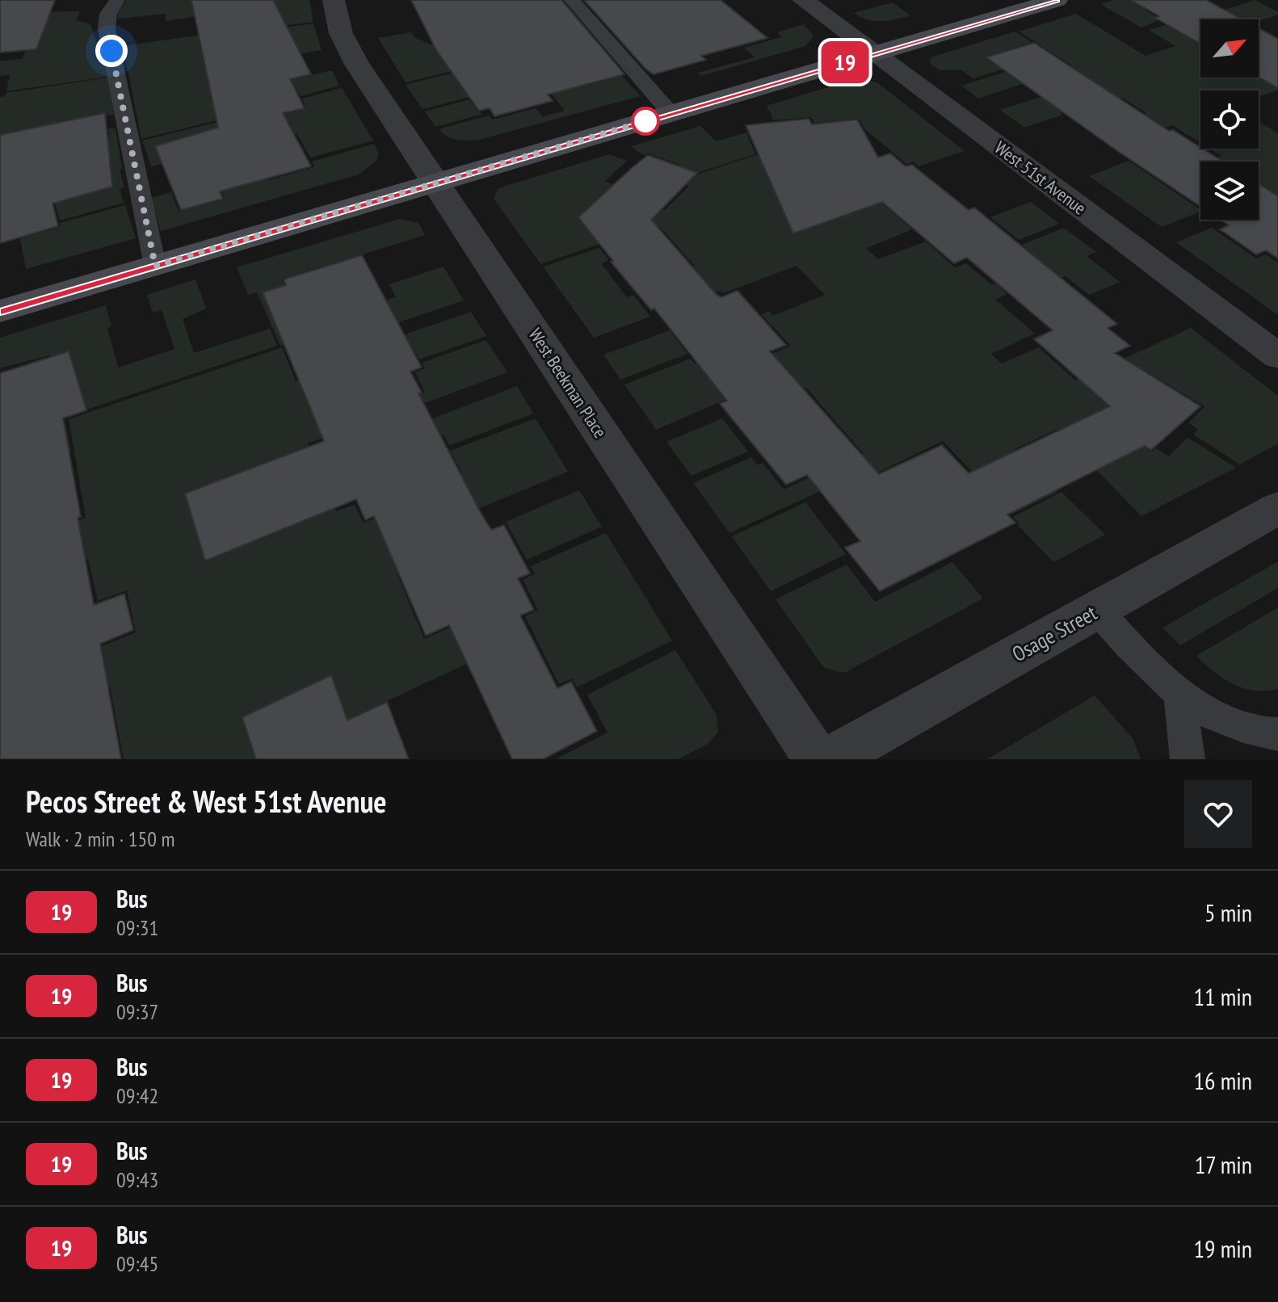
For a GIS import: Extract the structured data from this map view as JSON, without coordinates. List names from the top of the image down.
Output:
{
  "streets": {
    "street": ["West 51st Avenue", "West Beekman Place", "Osage Street"]
  },
  "lines": ["bus line 19"],
  "north": "top right",
  "page": {
    "on_map": "19",
    "heading": ["Pecos Street & West 51st Avenue", "Walk · 2 min · 150 m"],
    "list": [
      {
        "mark": "19",
        "name": "Bus",
        "note": "09:31",
        "value": "5 min"
      },
      {
        "mark": "19",
        "name": "Bus",
        "note": "09:37",
        "value": "11 min"
      },
      {
        "mark": "19",
        "name": "Bus",
        "note": "09:42",
        "value": "16 min"
      },
      {
        "mark": "19",
        "name": "Bus",
        "note": "09:43",
        "value": "17 min"
      },
      {
        "mark": "19",
        "name": "Bus",
        "note": "09:45",
        "value": "19 min"
      }
    ]
  }
}
